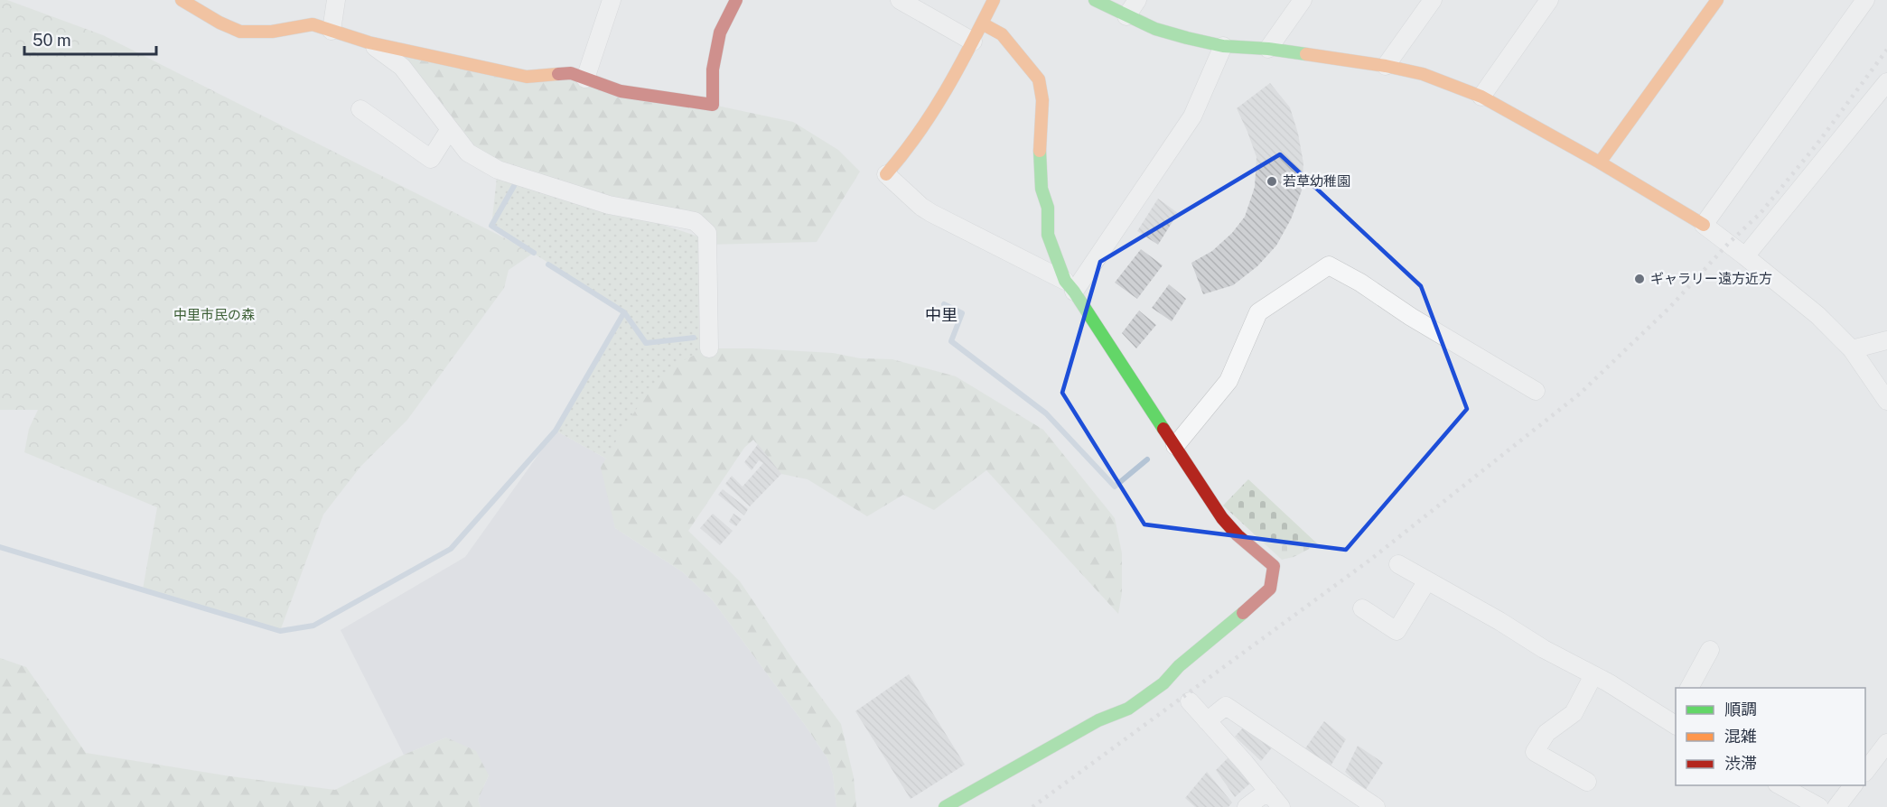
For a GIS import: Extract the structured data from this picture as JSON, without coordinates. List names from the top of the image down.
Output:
{
  "districts": ["中里"],
  "parks": ["中里市民の森"],
  "places": ["若草幼稚園", "ギャラリー遠方近方"],
  "legend": ["順調", "混雑", "渋滞"],
  "scale_bar": "50 m"
}
